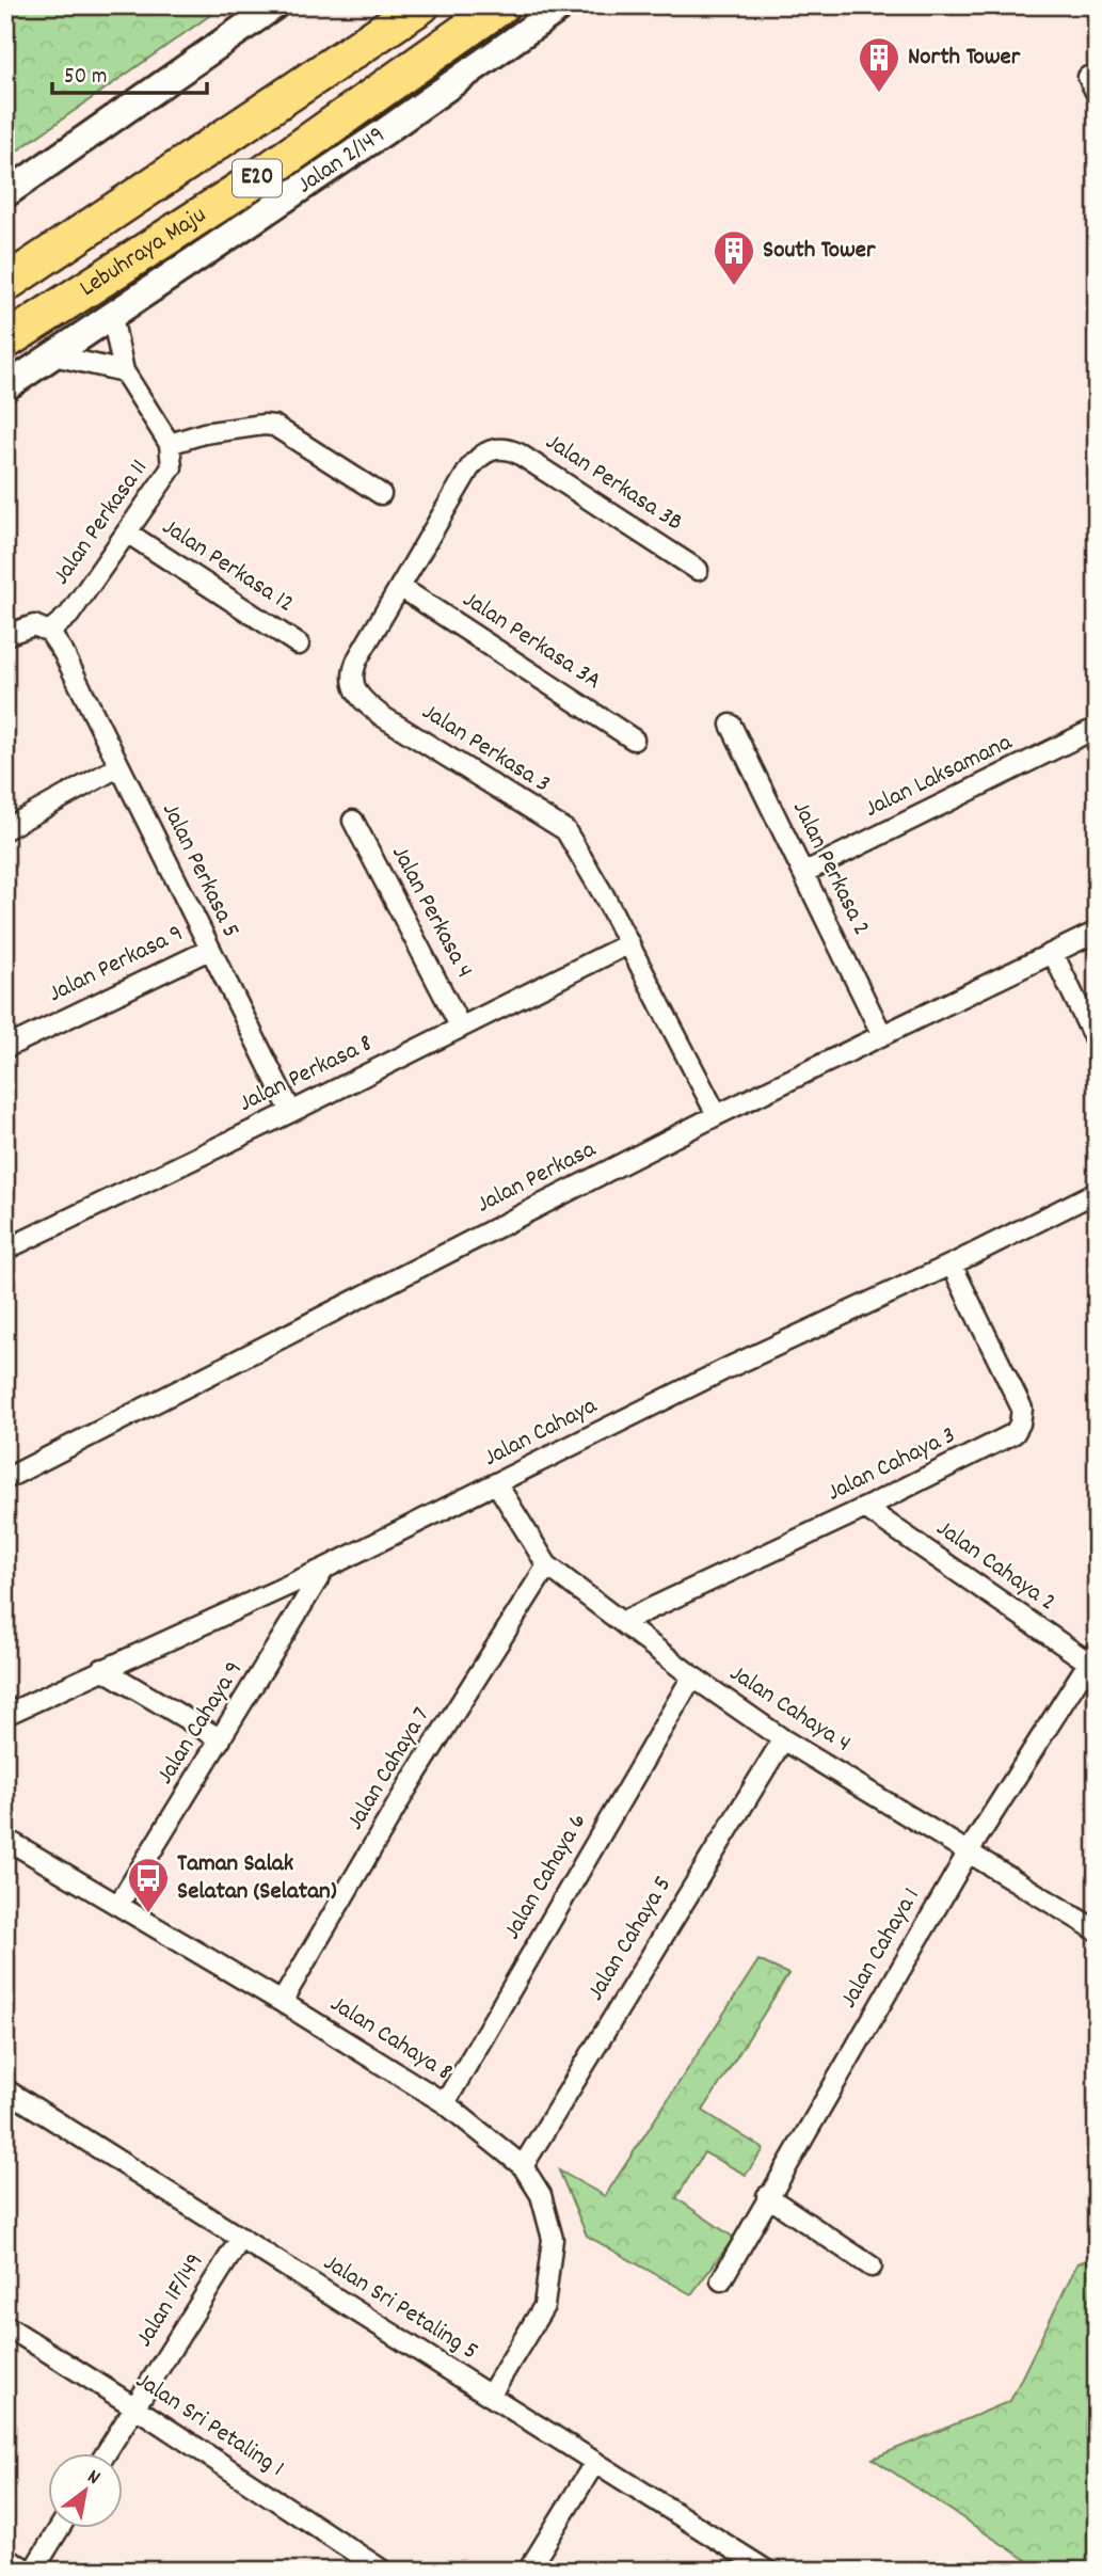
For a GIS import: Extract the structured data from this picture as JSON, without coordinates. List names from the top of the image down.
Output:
{
  "streets": {
    "highway": ["E20", "Lebuhraya Maju"],
    "main road": ["Jalan 2/149"],
    "street": [
      "Jalan Perkasa 3B",
      "Jalan Perkasa 11",
      "Jalan Perkasa 12",
      "Jalan Perkasa 3A",
      "Jalan Perkasa 3",
      "Jalan Laksamana",
      "Jalan Perkasa 2",
      "Jalan Perkasa 5",
      "Jalan Perkasa 4",
      "Jalan Perkasa 9",
      "Jalan Perkasa 8",
      "Jalan Perkasa",
      "Jalan Cahaya",
      "Jalan Cahaya 3",
      "Jalan Cahaya 2",
      "Jalan Cahaya 4",
      "Jalan Cahaya 9",
      "Jalan Cahaya 7",
      "Jalan Cahaya 6",
      "Jalan Cahaya 5",
      "Jalan Cahaya 1",
      "Jalan Cahaya 8",
      "Jalan 1F/149",
      "Jalan Sri Petaling 5",
      "Jalan Sri Petaling 1"
    ]
  },
  "crossings": [
    ["Jalan Perkasa 3B", "Jalan Perkasa 3"],
    ["Jalan Perkasa 11", "Jalan Perkasa 12"],
    ["Jalan Perkasa 11", "Jalan Perkasa 5"],
    ["Jalan Perkasa 3A", "Jalan Perkasa 3"],
    ["Jalan Perkasa 3", "Jalan Perkasa 8"],
    ["Jalan Perkasa 3", "Jalan Perkasa"],
    ["Jalan Laksamana", "Jalan Perkasa 2"],
    ["Jalan Perkasa 2", "Jalan Perkasa"],
    ["Jalan Perkasa 5", "Jalan Perkasa 9"],
    ["Jalan Perkasa 5", "Jalan Perkasa 8"],
    ["Jalan Perkasa 4", "Jalan Perkasa 8"],
    ["Jalan Cahaya", "Jalan Cahaya 3"],
    ["Jalan Cahaya", "Jalan Cahaya 4"],
    ["Jalan Cahaya", "Jalan Cahaya 9"],
    ["Jalan Cahaya 3", "Jalan Cahaya 2"],
    ["Jalan Cahaya 3", "Jalan Cahaya 4"],
    ["Jalan Cahaya 2", "Jalan Cahaya 1"],
    ["Jalan Cahaya 4", "Jalan Cahaya 7"],
    ["Jalan Cahaya 4", "Jalan Cahaya 6"],
    ["Jalan Cahaya 4", "Jalan Cahaya 5"],
    ["Jalan Cahaya 4", "Jalan Cahaya 1"],
    ["Jalan Cahaya 9", "Jalan Cahaya 8"],
    ["Jalan Cahaya 7", "Jalan Cahaya 8"],
    ["Jalan Cahaya 6", "Jalan Cahaya 8"],
    ["Jalan Cahaya 5", "Jalan Cahaya 8"],
    ["Jalan Cahaya 8", "Jalan Sri Petaling 5"],
    ["Jalan 1F/149", "Jalan Sri Petaling 5"],
    ["Jalan 1F/149", "Jalan Sri Petaling 1"]
  ],
  "places": {
    "building": ["North Tower", "South Tower"],
    "bus stop": ["Taman Salak Selatan (Selatan)"]
  },
  "scale_bar": "50 m",
  "north": "top right"
}
